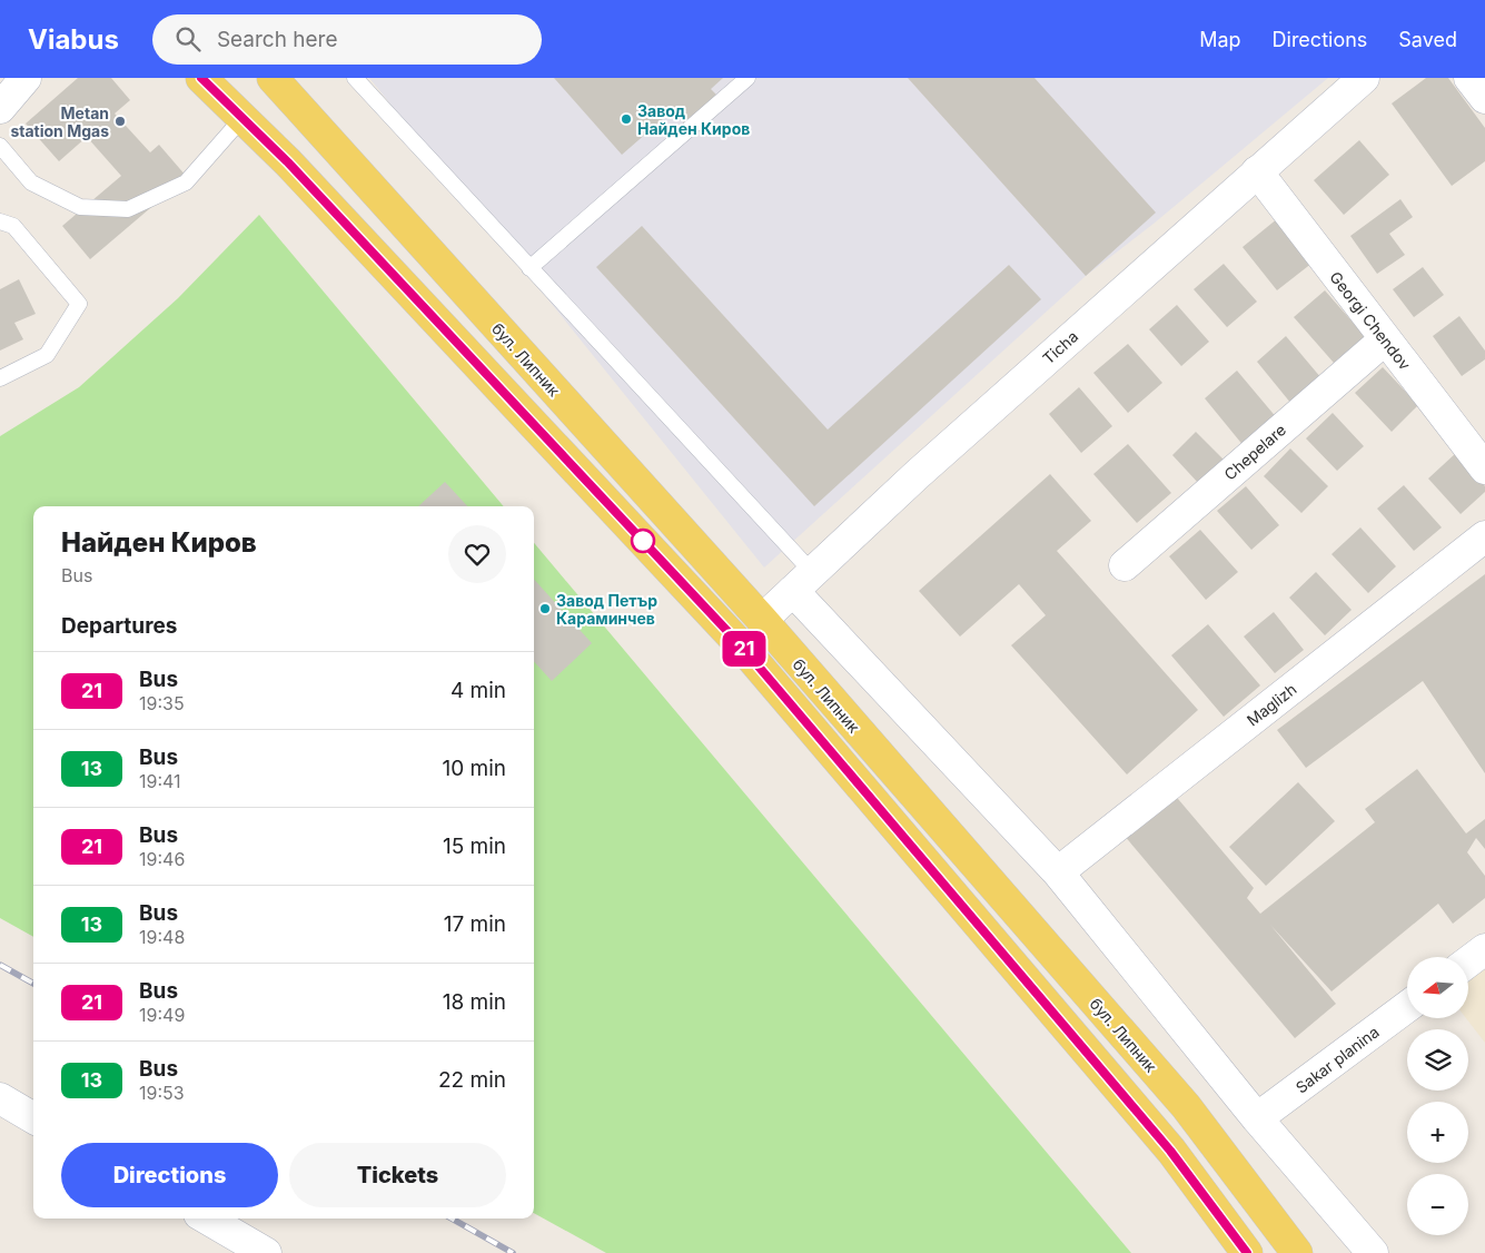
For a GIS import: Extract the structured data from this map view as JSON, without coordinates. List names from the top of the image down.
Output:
{
  "streets": {
    "main road": ["бул. Липник"],
    "street": [
      "Georgi Chendov",
      "Ticha",
      "Chepelare",
      "Maglizh",
      "Sakar planina"
    ]
  },
  "crossings": [
    ["Georgi Chendov", "Ticha"],
    ["Georgi Chendov", "Chepelare"],
    ["Ticha", "бул. Липник"]
  ],
  "places": ["Завод Найден Киров", "Metan station Mgas", "Завод Петър Караминчев"],
  "lines": ["bus line 21"],
  "north": "left",
  "page": {
    "header": "Viabus",
    "search": "Search here",
    "nav": ["Map", "Directions", "Saved"],
    "on_map": "21",
    "heading": [
      ["Найден Киров", "Bus"],
      "Departures"
    ],
    "list": [
      {
        "mark": "21",
        "name": "Bus",
        "note": "19:35",
        "value": "4 min"
      },
      {
        "mark": "13",
        "name": "Bus",
        "note": "19:41",
        "value": "10 min"
      },
      {
        "mark": "21",
        "name": "Bus",
        "note": "19:46",
        "value": "15 min"
      },
      {
        "mark": "13",
        "name": "Bus",
        "note": "19:48",
        "value": "17 min"
      },
      {
        "mark": "21",
        "name": "Bus",
        "note": "19:49",
        "value": "18 min"
      },
      {
        "mark": "13",
        "name": "Bus",
        "note": "19:53",
        "value": "22 min"
      }
    ],
    "map_buttons": ["+", "−"],
    "buttons": ["Directions", "Tickets"]
  }
}
